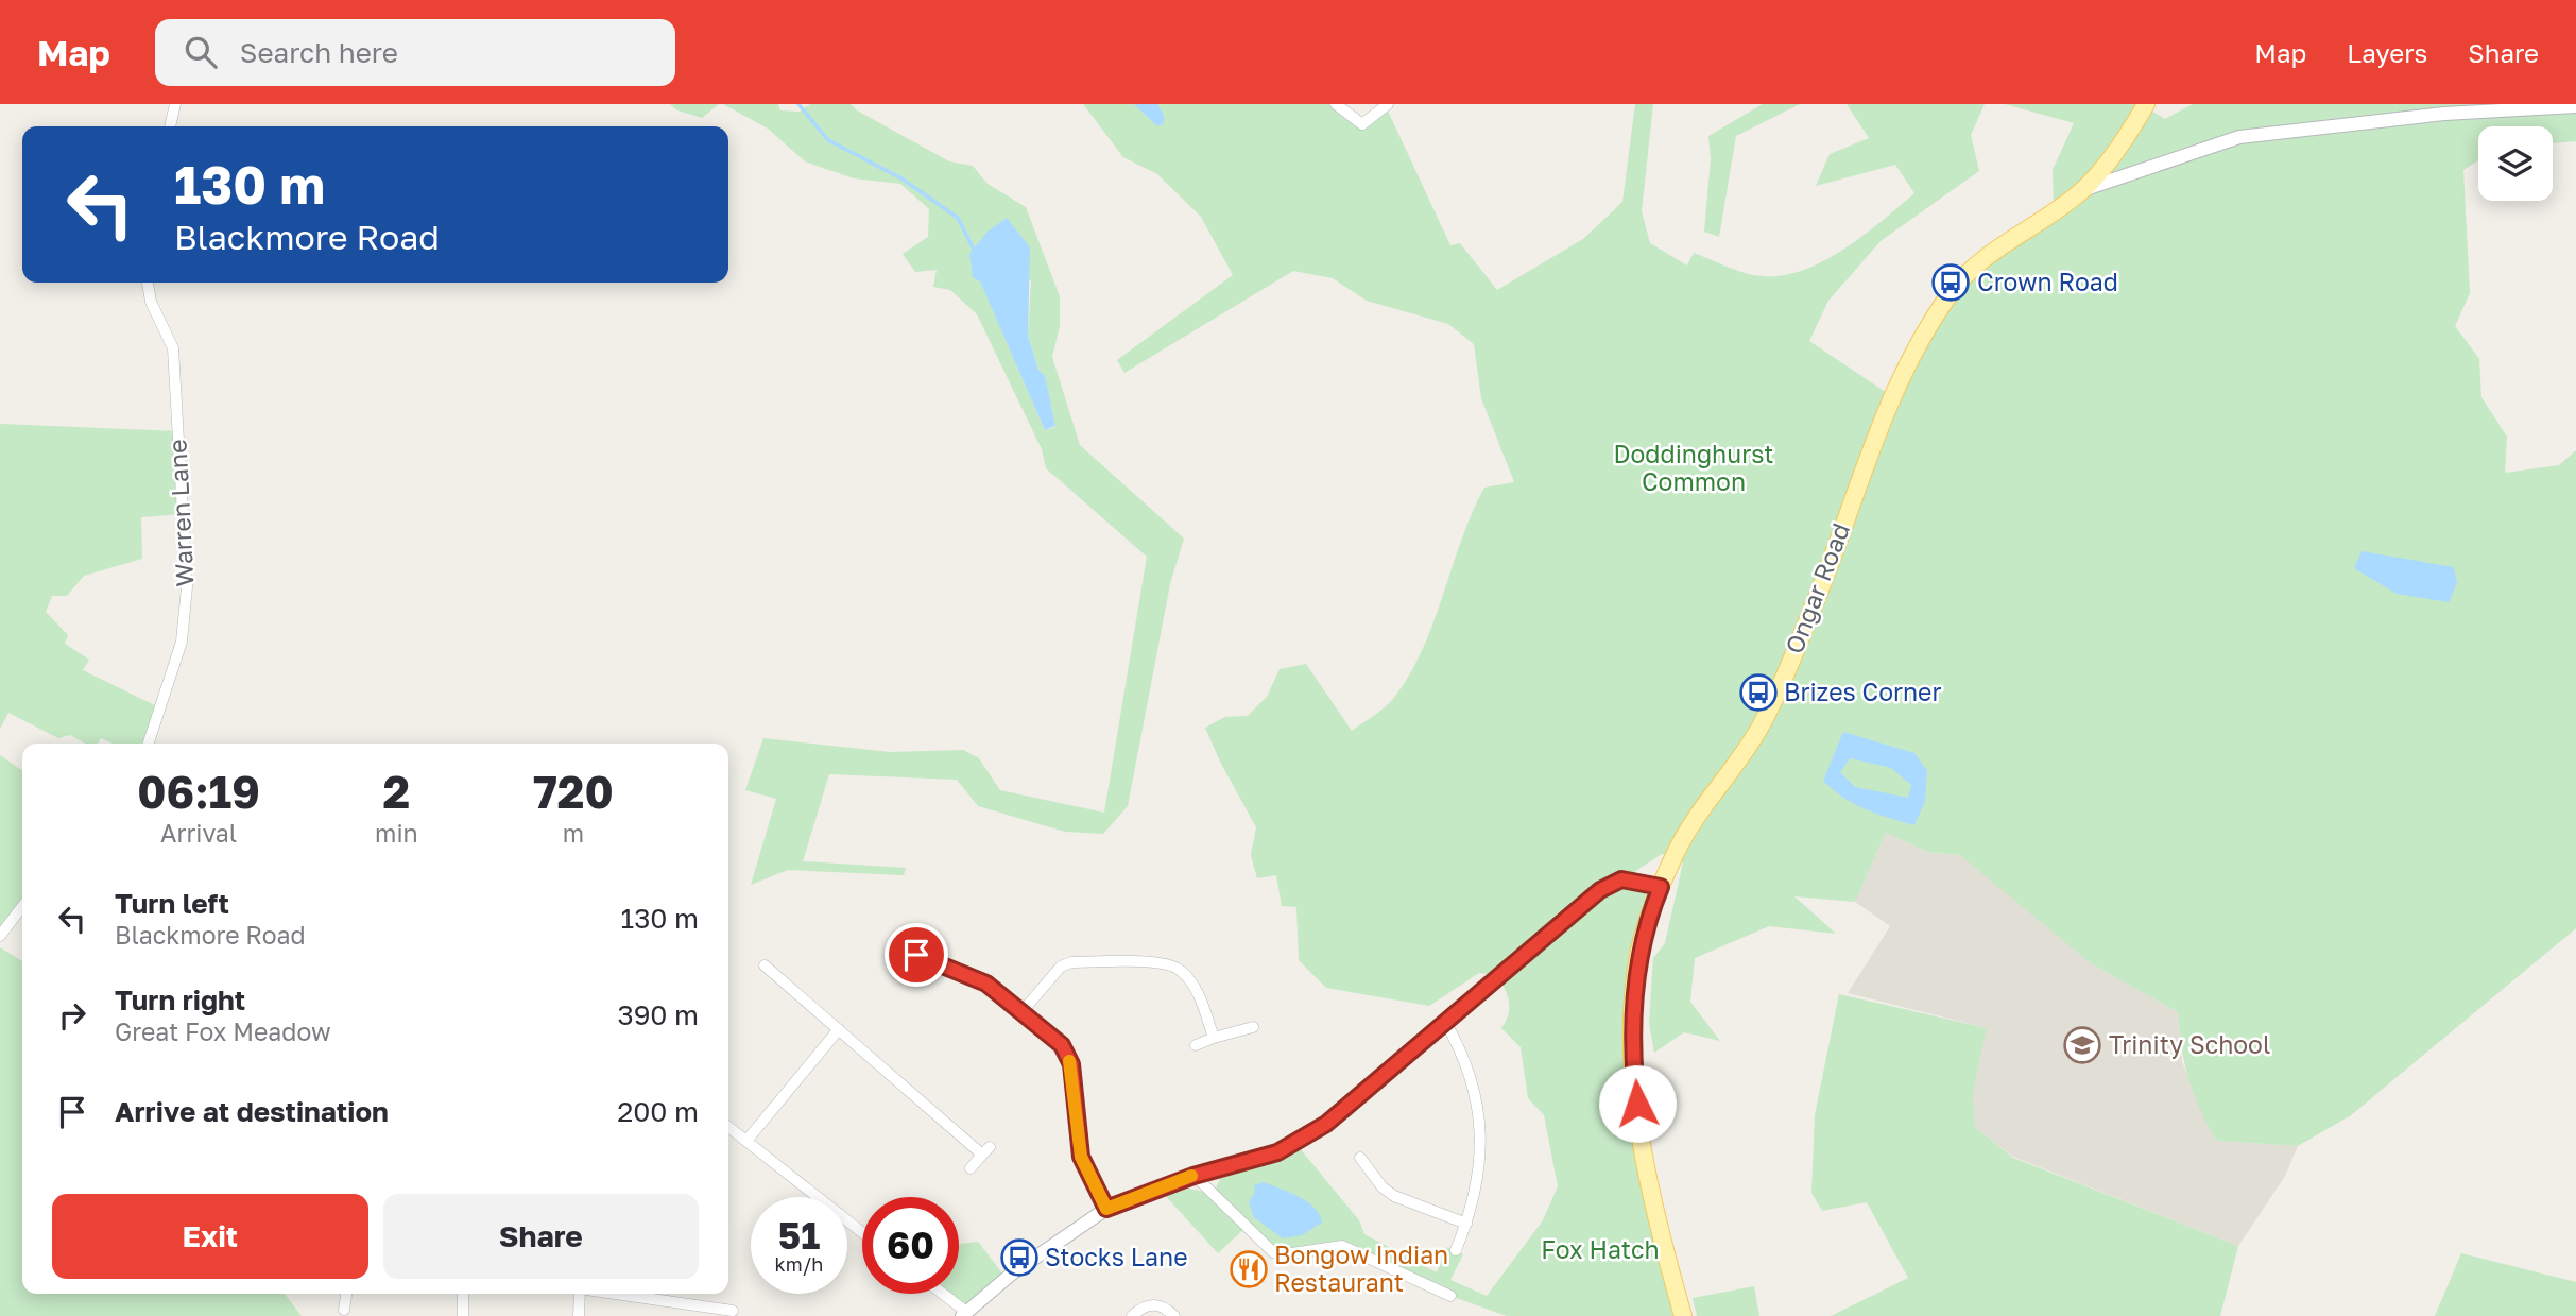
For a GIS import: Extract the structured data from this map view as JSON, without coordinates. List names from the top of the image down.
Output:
{
  "streets": {
    "main road": ["Ongar Road"],
    "street": ["Warren Lane"]
  },
  "parks": ["Doddinghurst Common", "Fox Hatch"],
  "places": {
    "bus stop": ["Crown Road", "Brizes Corner", "Stocks Lane"],
    "school or university": ["Trinity School"],
    "restaurant": ["Bongow Indian Restaurant"]
  },
  "page": {
    "header": "Map",
    "search": "Search here",
    "nav": ["Map", "Layers", "Share"],
    "turn": ["130 m", "Blackmore Road"],
    "eta": [
      "06:19",
      "Arrival",
      "2",
      "min",
      "720",
      "m"
    ],
    "list": [
      {
        "name": "Turn left",
        "note": "Blackmore Road",
        "value": "130 m"
      },
      {
        "name": "Turn right",
        "note": "Great Fox Meadow",
        "value": "390 m"
      },
      {
        "name": "Arrive at destination",
        "value": "200 m"
      }
    ],
    "buttons": ["Exit", "Share"],
    "speed": "51 km/h",
    "limit": "60"
  }
}
